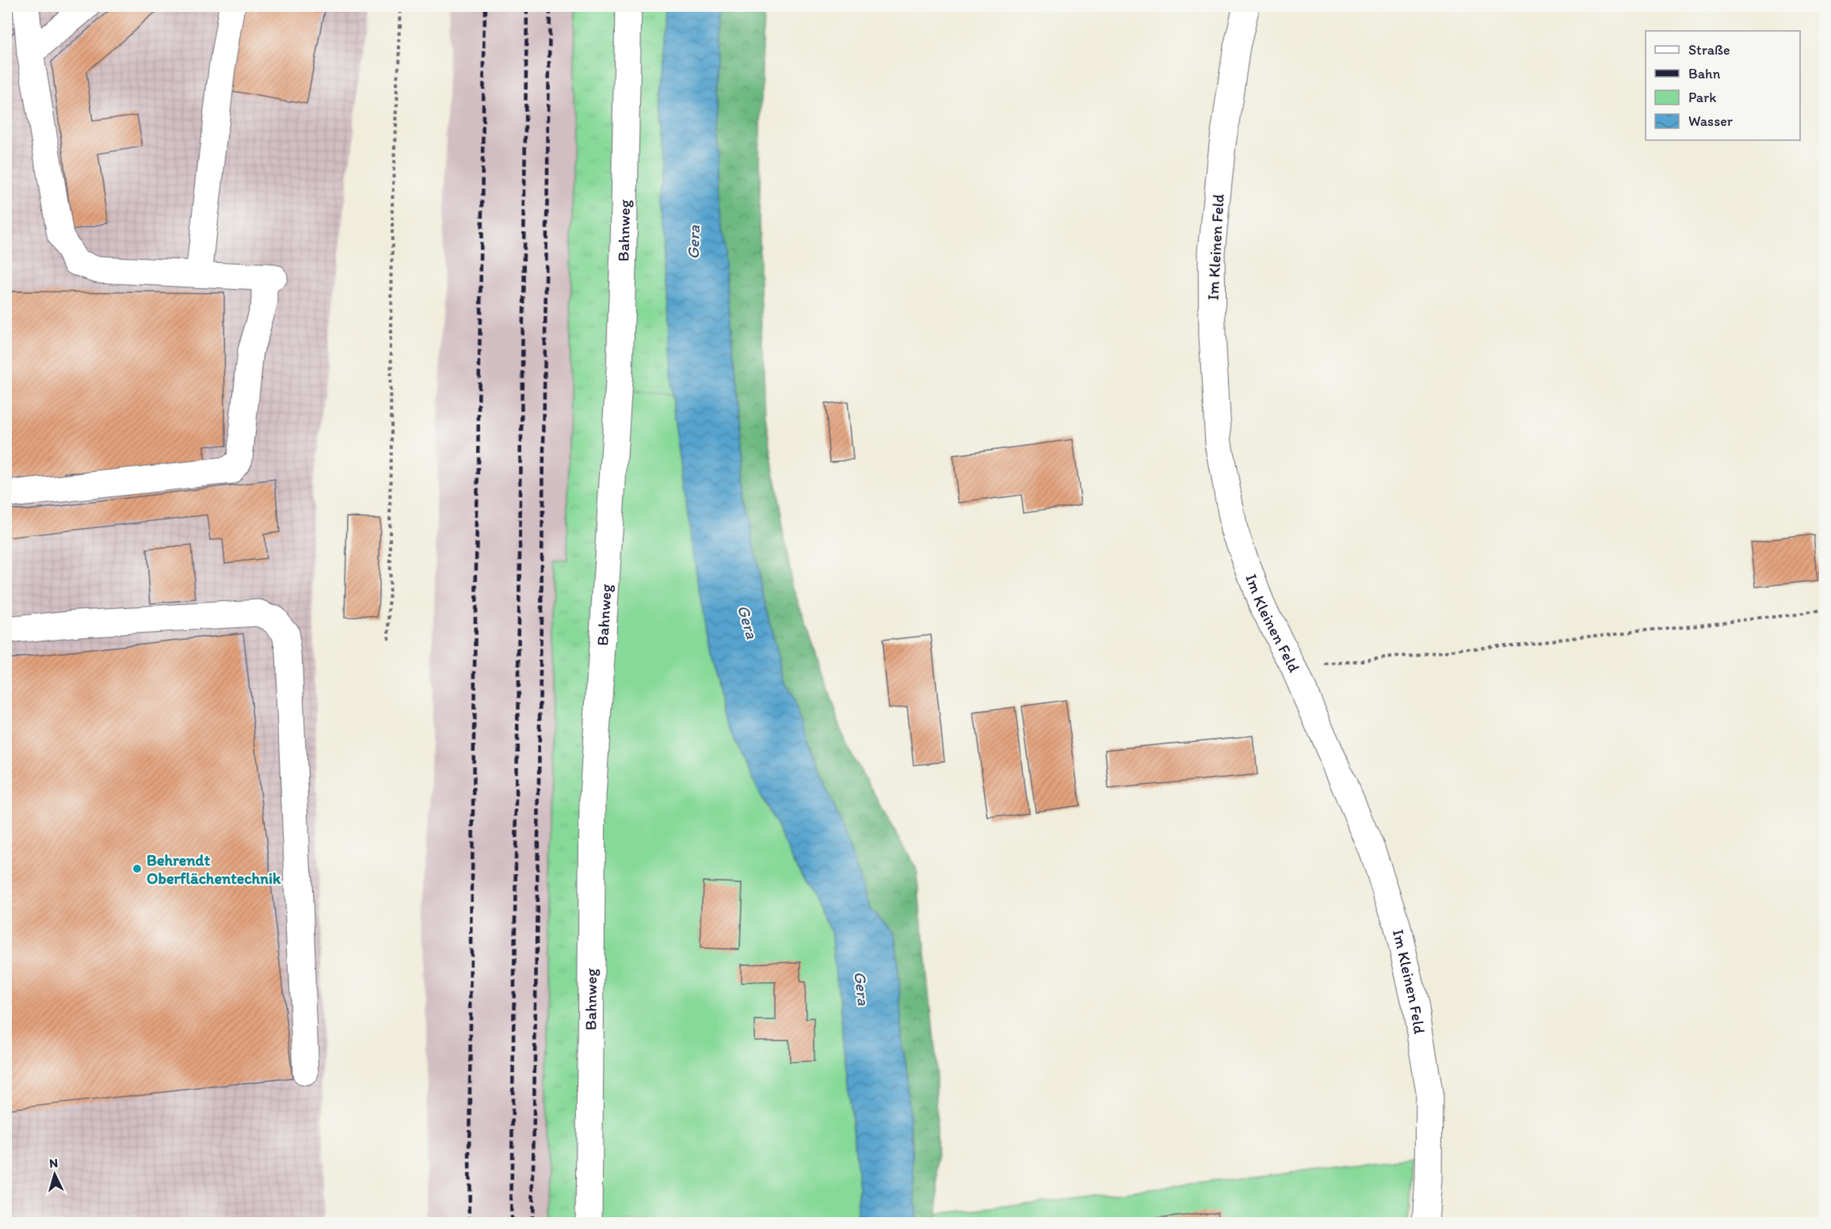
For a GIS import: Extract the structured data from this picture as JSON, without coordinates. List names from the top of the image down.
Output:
{
  "streets": {
    "street": ["Bahnweg", "Im Kleinen Feld"]
  },
  "water": ["Gera"],
  "places": ["Behrendt Oberflächentechnik"],
  "legend": [
    "Straße",
    "Bahn",
    "Park",
    "Wasser"
  ],
  "north": "top"
}
